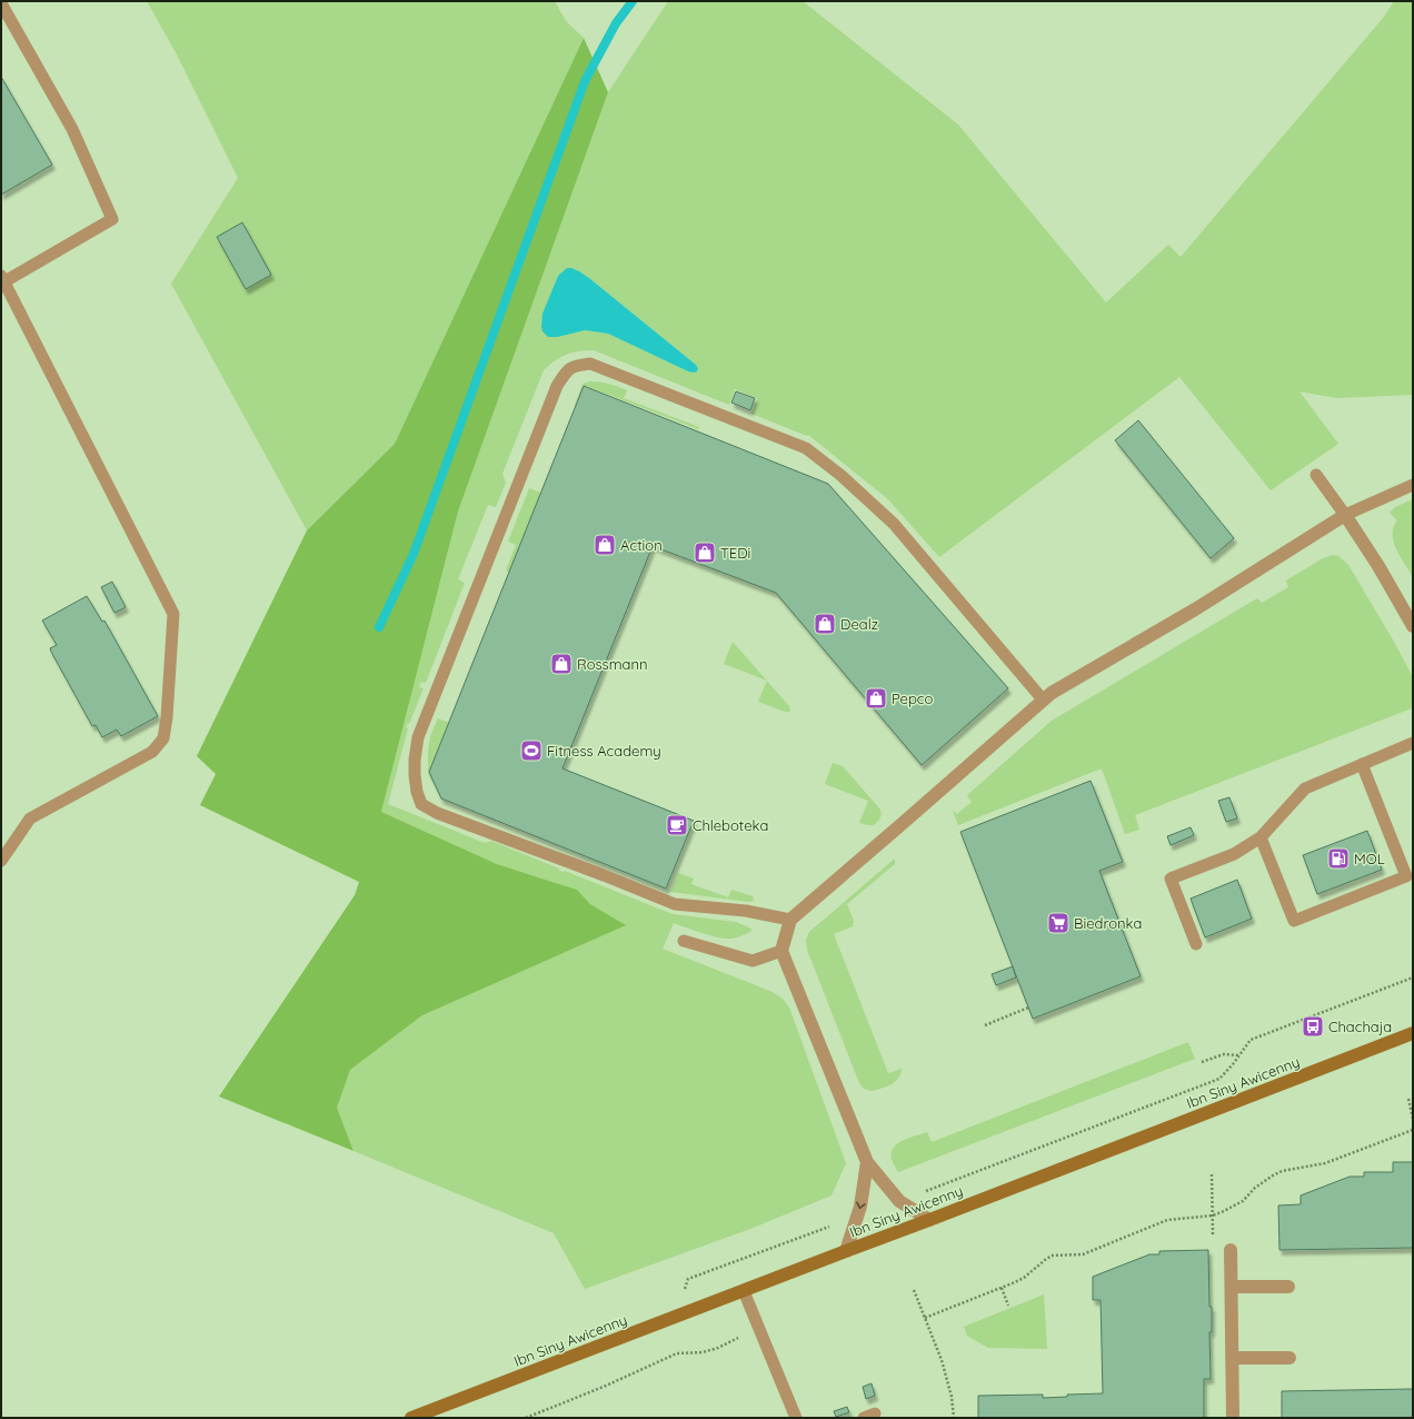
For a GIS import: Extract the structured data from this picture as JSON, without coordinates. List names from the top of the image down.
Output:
{
  "streets": {
    "street": ["Ibn Siny Awicenny"]
  },
  "places": {
    "shop": [
      "Action",
      "TEDi",
      "Dealz",
      "Rossmann",
      "Pepco"
    ],
    "sports": ["Fitness Academy"],
    "cafe": ["Chleboteka"],
    "fuel station": ["MOL"],
    "supermarket": ["Biedronka"],
    "bus stop": ["Chachaja"]
  }
}
